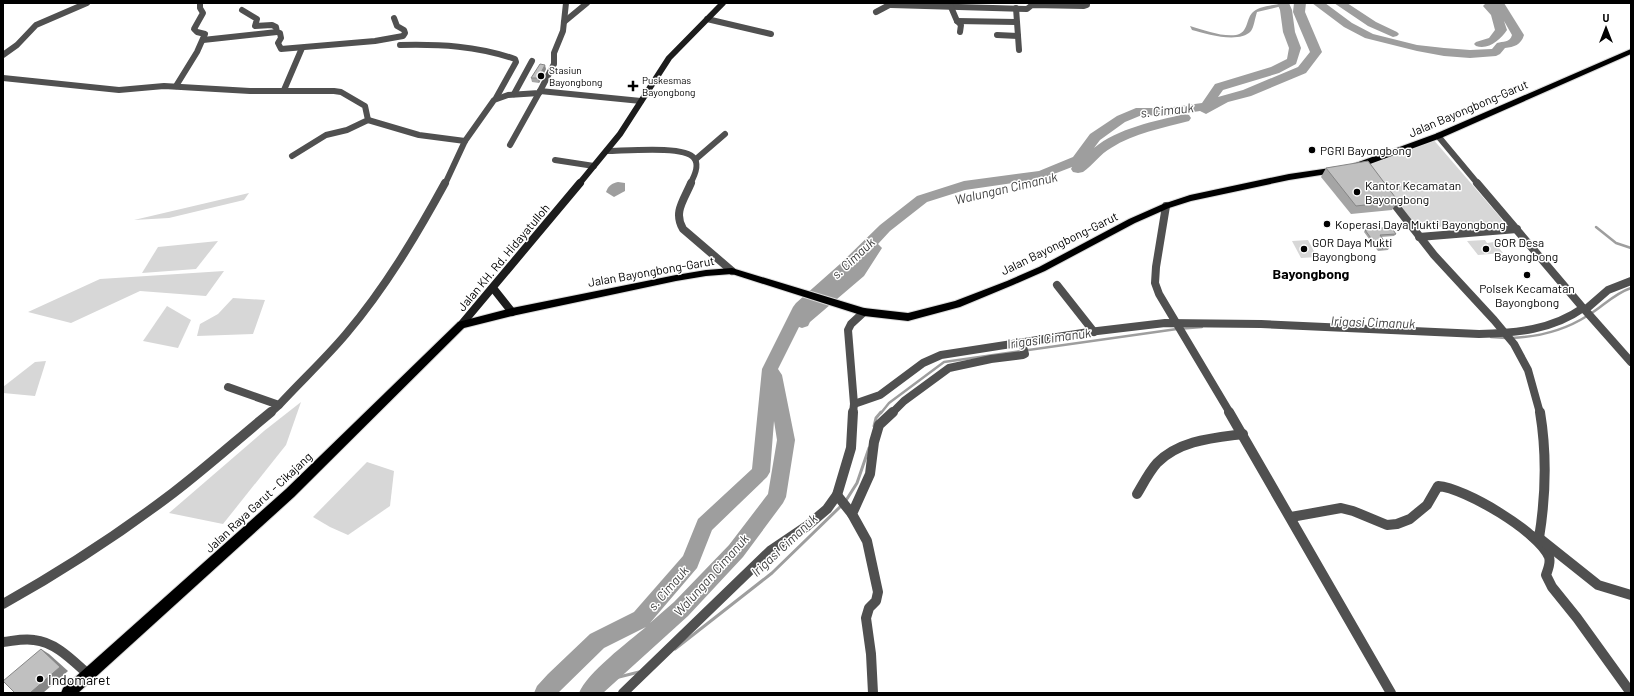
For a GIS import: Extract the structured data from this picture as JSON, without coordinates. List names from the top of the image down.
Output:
{
  "streets": {
    "main road": ["Jalan Bayongbong-Garut", "Jalan KH. Rd. Hidayatulloh", "Jalan Raya Garut - Cikajang"]
  },
  "crossings": [
    ["Jalan Bayongbong-Garut", "Jalan KH. Rd. Hidayatulloh"],
    ["Jalan Bayongbong-Garut", "Jalan Raya Garut - Cikajang"],
    ["Jalan KH. Rd. Hidayatulloh", "Jalan Raya Garut - Cikajang"]
  ],
  "districts": ["Bayongbong"],
  "water": ["s. Cimauk", "Walungan Cimanuk", "Irigasi Cimanuk"],
  "places": {
    "other": [
      "Stasiun Bayongbong",
      "PGRI Bayongbong",
      "Kantor Kecamatan Bayongbong",
      "Koperasi Daya Mukti Bayongbong",
      "GOR Daya Mukti Bayongbong",
      "GOR Desa Bayongbong",
      "Polsek Kecamatan Bayongbong",
      "Indomaret"
    ],
    "health": ["Puskesmas Bayongbong"]
  },
  "north": "top"
}
